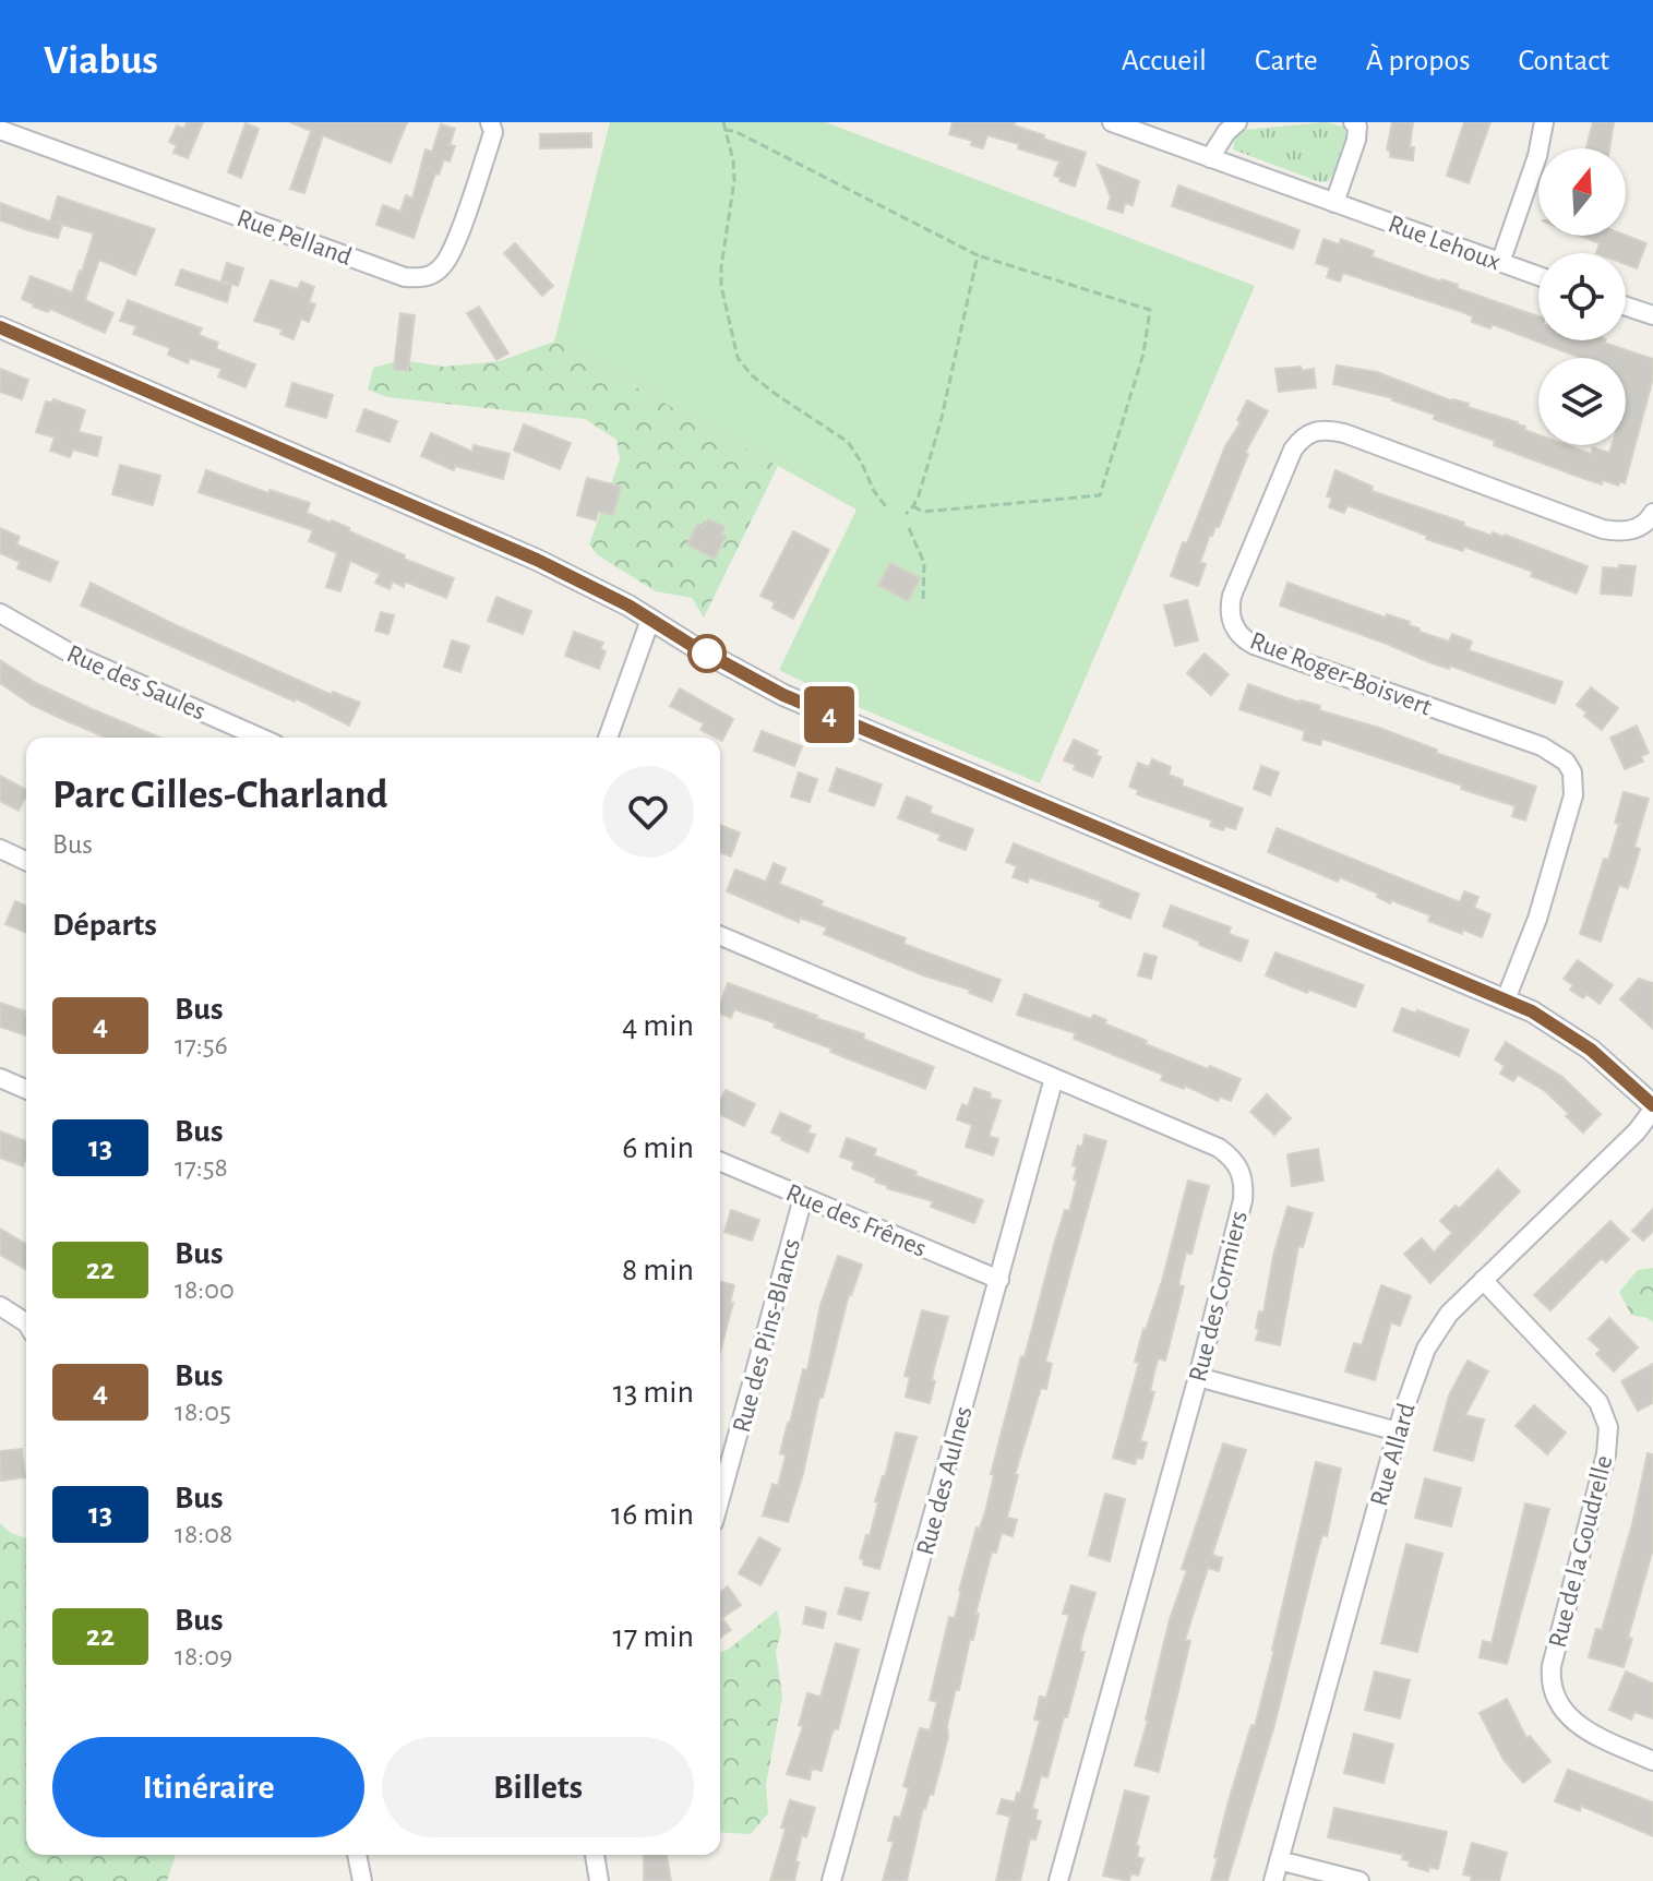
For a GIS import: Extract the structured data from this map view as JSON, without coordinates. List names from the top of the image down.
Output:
{
  "streets": {
    "street": [
      "Rue Pelland",
      "Rue Lehoux",
      "Rue Roger-Boisvert",
      "Rue des Saules",
      "Rue des Frênes",
      "Rue des Cormiers",
      "Rue des Pins-Blancs",
      "Rue Allard",
      "Rue des Aulnes",
      "Rue de la Goudrelle"
    ]
  },
  "crossings": [
    ["Rue des Frênes", "Rue des Pins-Blancs"],
    ["Rue des Frênes", "Rue des Aulnes"],
    ["Rue des Cormiers", "Rue des Aulnes"],
    ["Rue Allard", "Rue de la Goudrelle"]
  ],
  "lines": ["bus line 4"],
  "north": "top",
  "page": {
    "header": "Viabus",
    "nav": [
      "Accueil",
      "Carte",
      "À propos",
      "Contact"
    ],
    "on_map": "4",
    "heading": [
      ["Parc Gilles-Charland", "Bus"],
      "Départs"
    ],
    "list": [
      {
        "mark": "4",
        "name": "Bus",
        "note": "17:56",
        "value": "4 min"
      },
      {
        "mark": "13",
        "name": "Bus",
        "note": "17:58",
        "value": "6 min"
      },
      {
        "mark": "22",
        "name": "Bus",
        "note": "18:00",
        "value": "8 min"
      },
      {
        "mark": "4",
        "name": "Bus",
        "note": "18:05",
        "value": "13 min"
      },
      {
        "mark": "13",
        "name": "Bus",
        "note": "18:08",
        "value": "16 min"
      },
      {
        "mark": "22",
        "name": "Bus",
        "note": "18:09",
        "value": "17 min"
      }
    ],
    "buttons": ["Itinéraire", "Billets"]
  }
}
